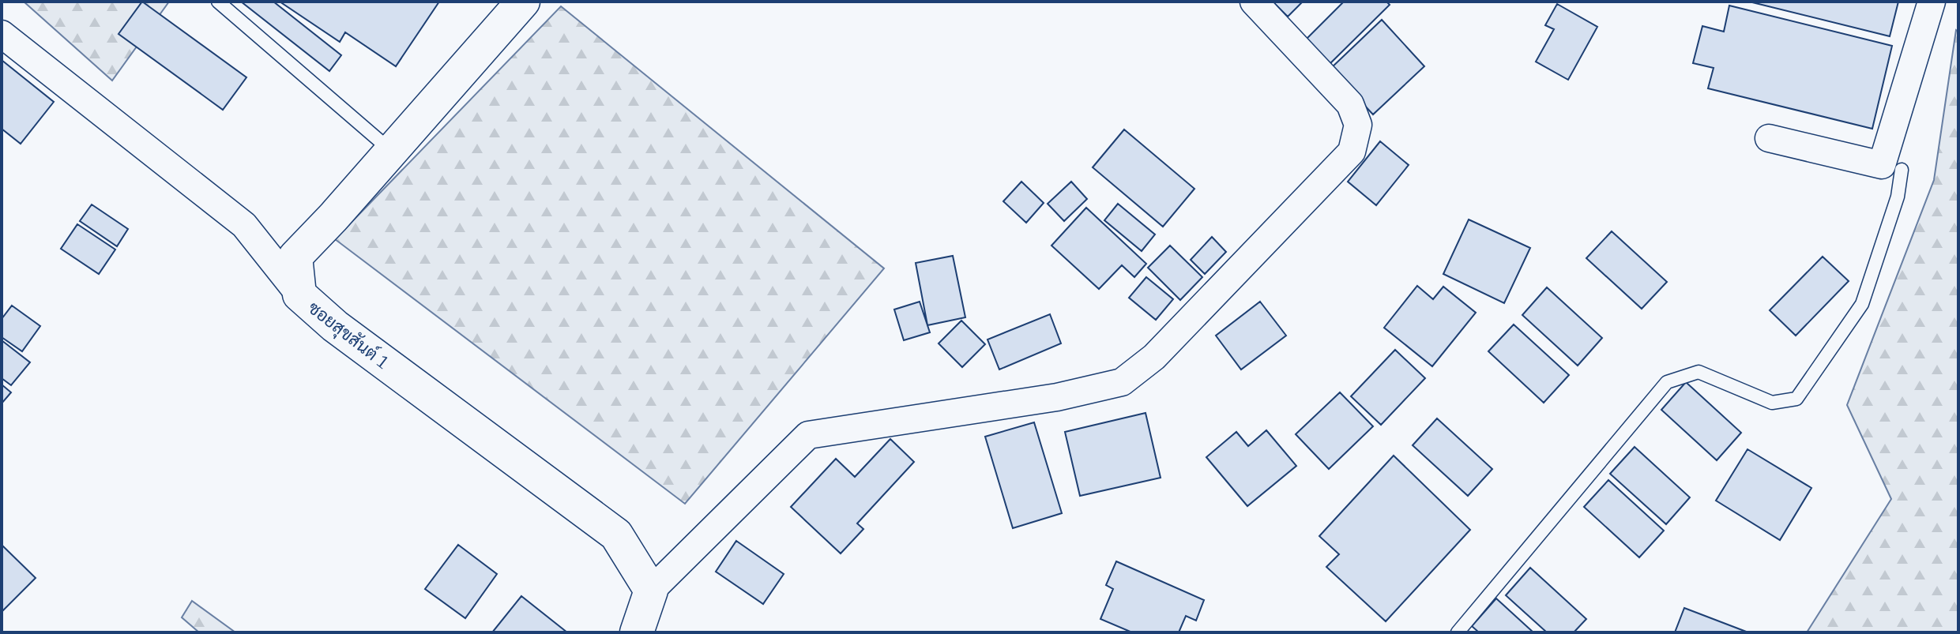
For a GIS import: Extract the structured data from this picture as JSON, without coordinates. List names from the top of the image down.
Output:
{
  "streets": {
    "street": ["ซอยสุขสันต์ 1"]
  }
}
